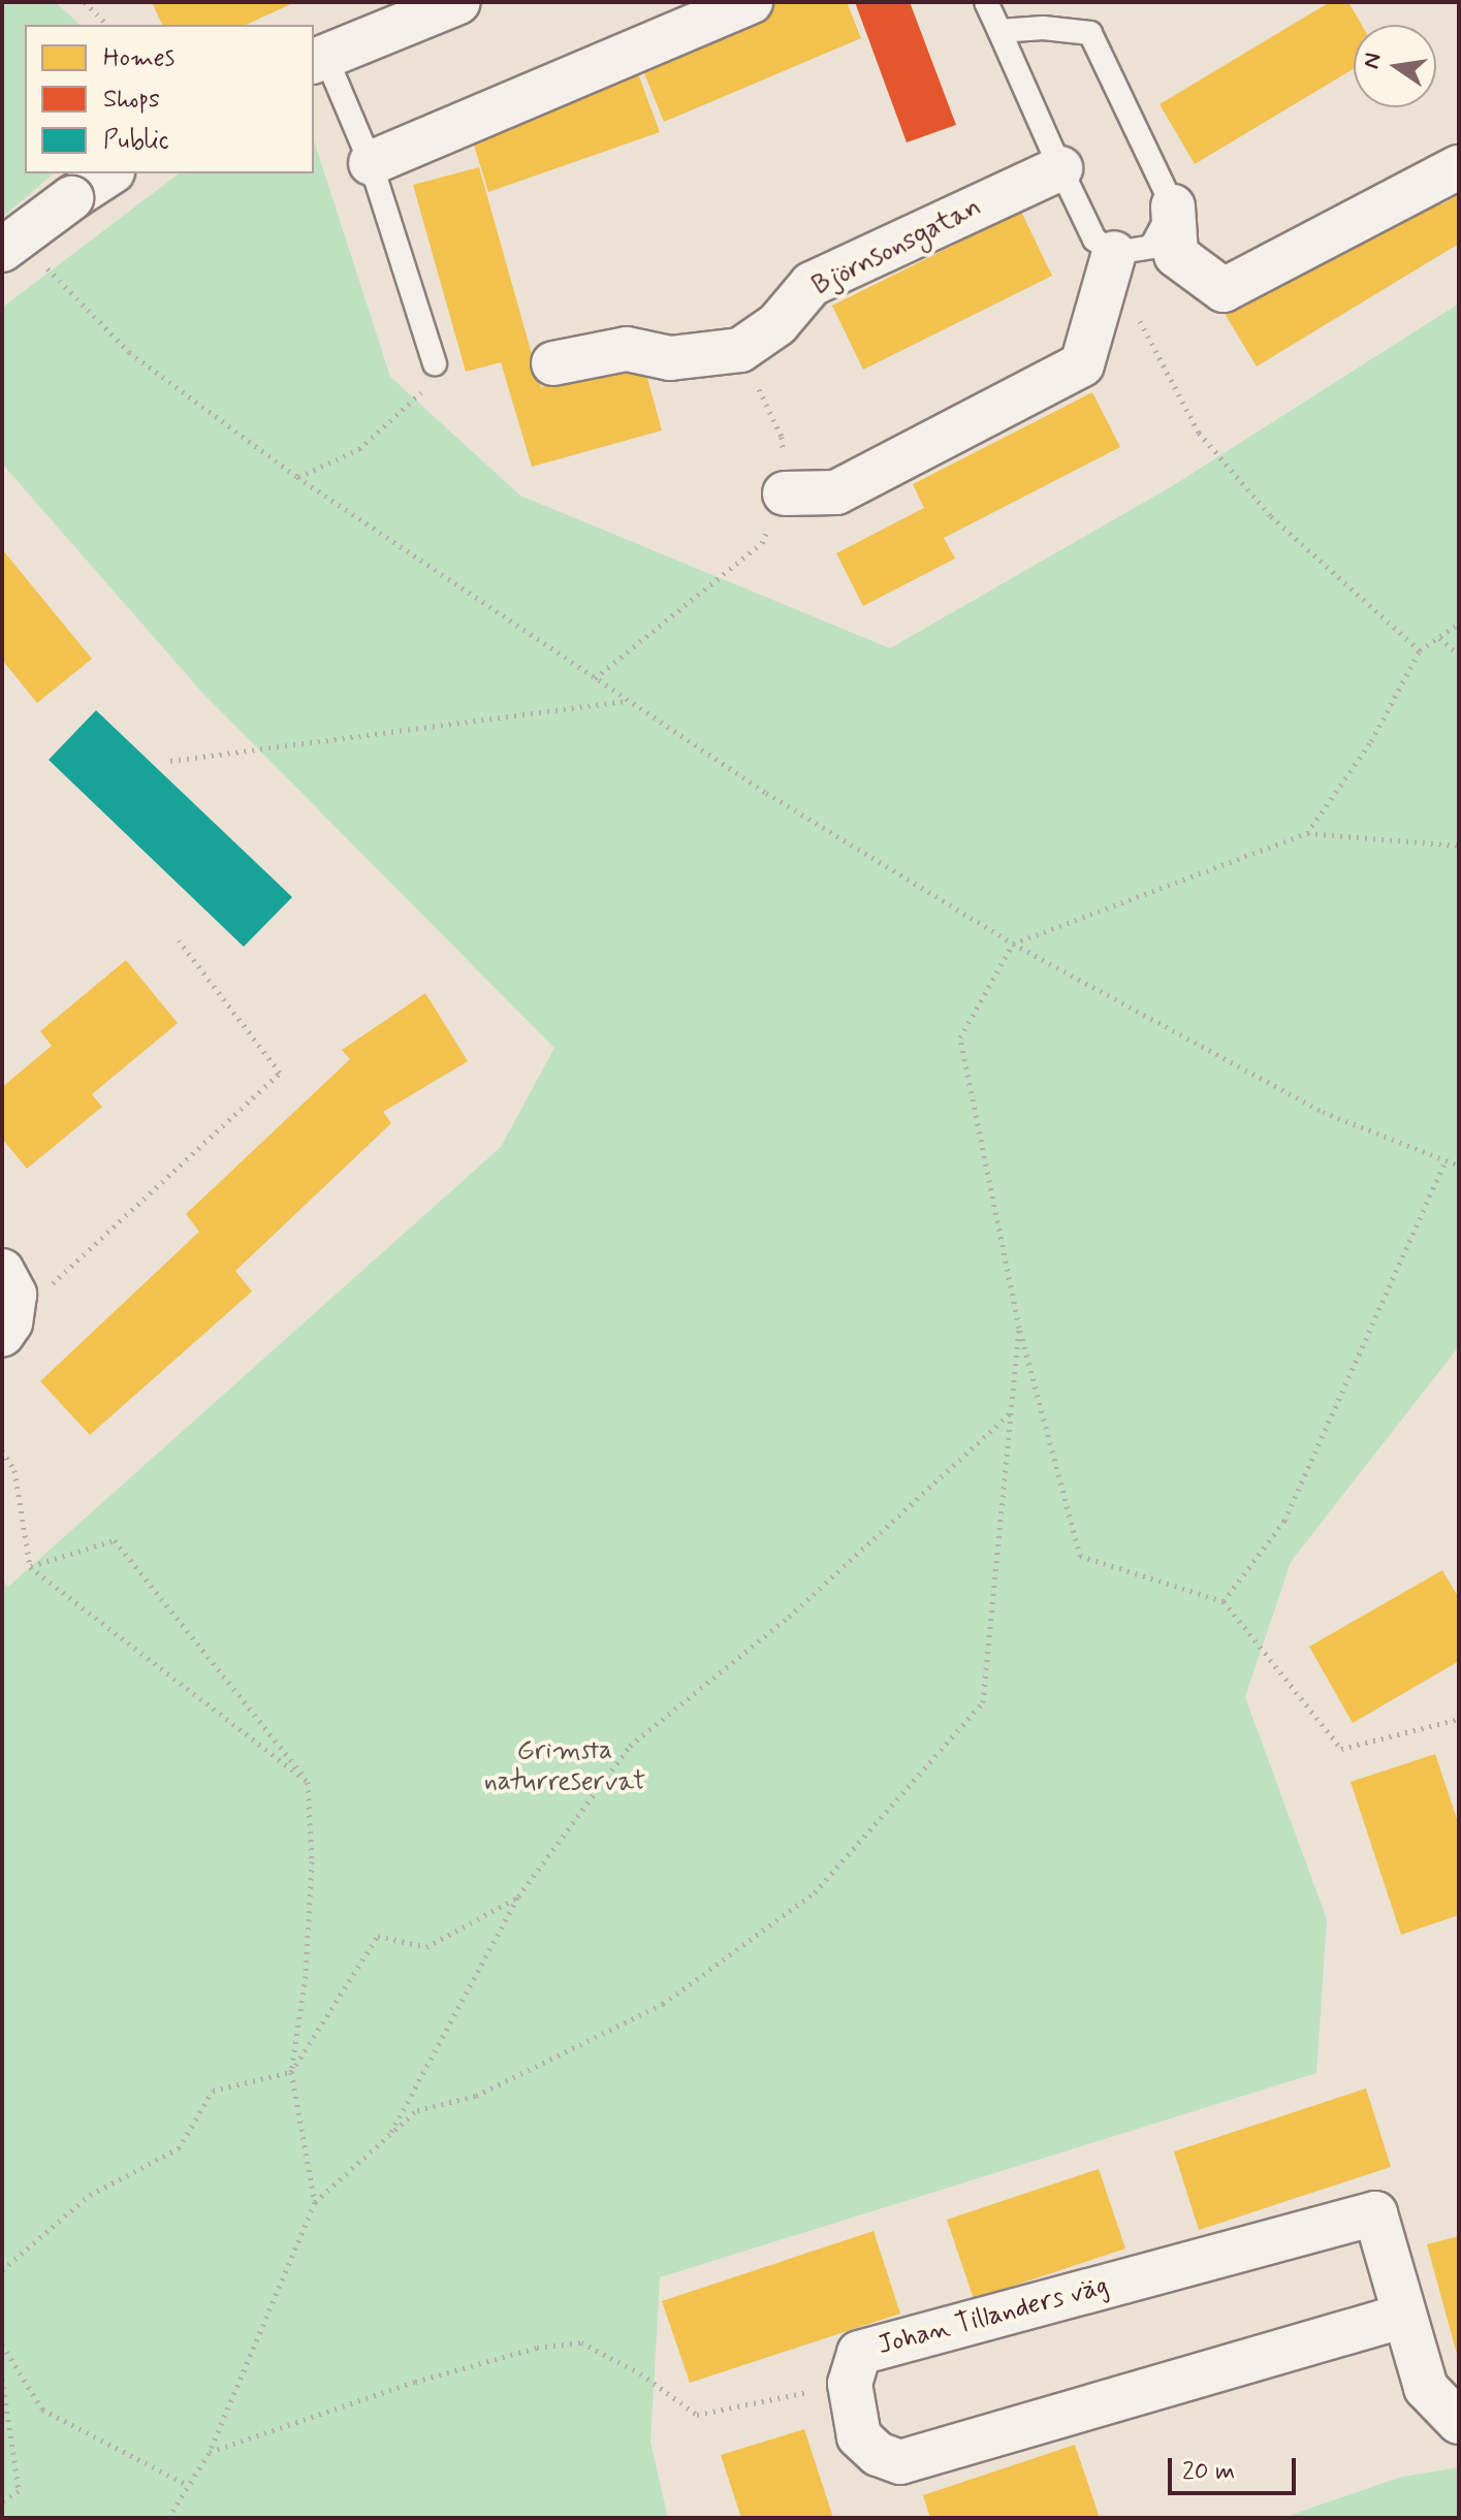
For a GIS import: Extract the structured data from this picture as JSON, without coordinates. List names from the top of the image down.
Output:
{
  "streets": {
    "street": ["Björnsonsgatan", "Johan Tillanders väg"]
  },
  "parks": ["Grimsta naturreservat"],
  "legend": ["Homes", "Shops", "Public"],
  "scale_bar": "20 m",
  "north": "left"
}
